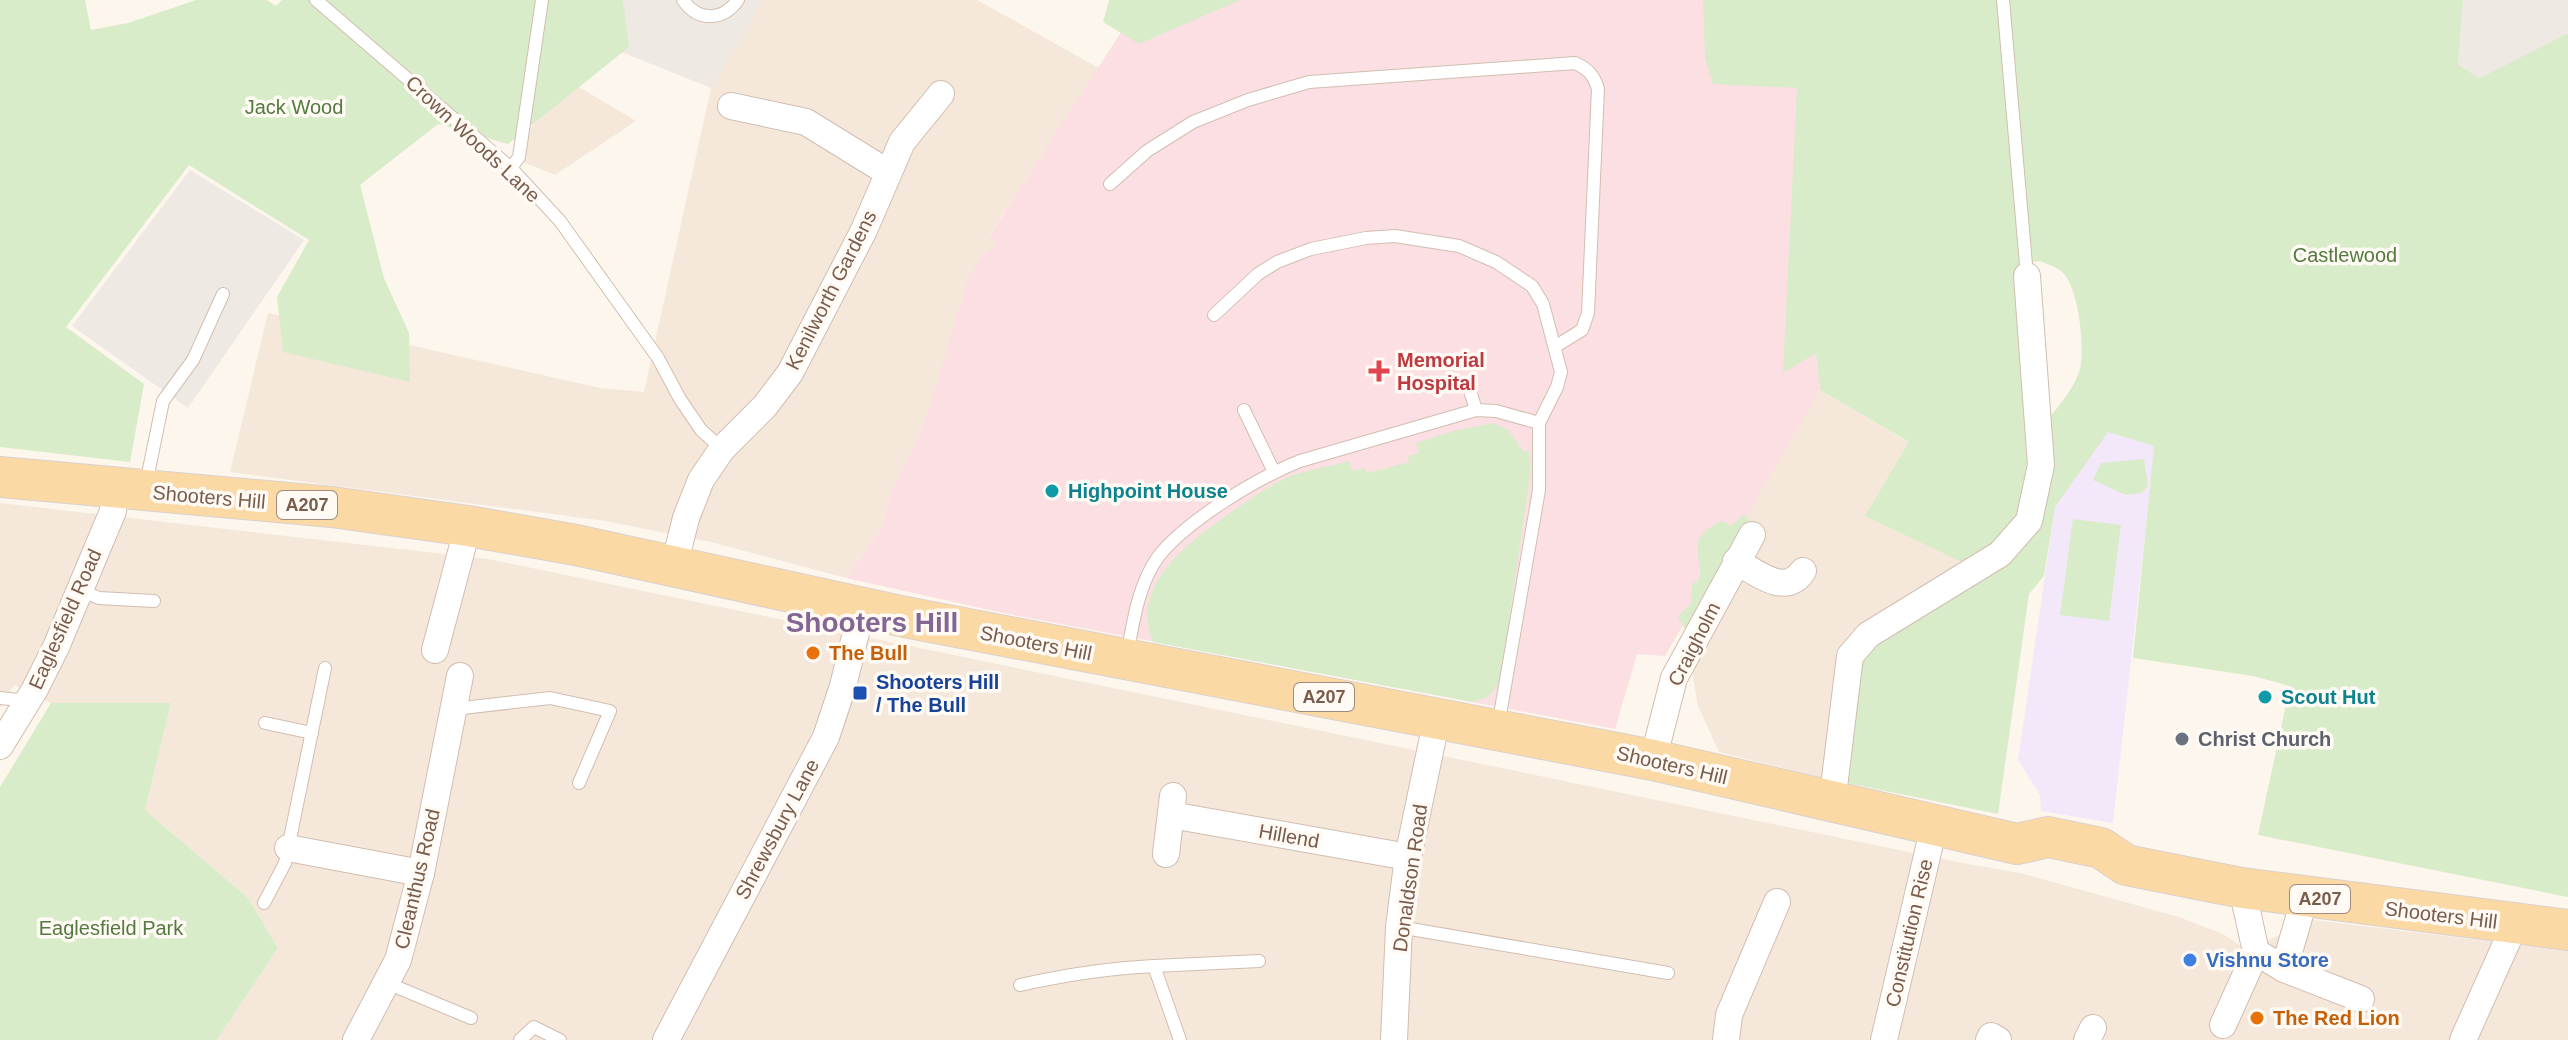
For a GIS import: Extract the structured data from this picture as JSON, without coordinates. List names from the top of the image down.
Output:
{
  "streets": {
    "main road": ["Shooters Hill", "A207"],
    "street": [
      "Kenilworth Gardens",
      "Eaglesfield Road",
      "Craigholm",
      "Shrewsbury Lane",
      "Hillend",
      "Donaldson Road",
      "Cleanthus Road",
      "Constitution Rise"
    ],
    "lane": ["Crown Woods Lane"]
  },
  "crossings": [
    ["Crown Woods Lane", "Kenilworth Gardens"],
    ["Kenilworth Gardens", "Shooters Hill"],
    ["Shooters Hill", "Eaglesfield Road"],
    ["Shooters Hill", "Craigholm"],
    ["Shooters Hill", "Shrewsbury Lane"],
    ["Shooters Hill", "Donaldson Road"],
    ["Shooters Hill", "Constitution Rise"],
    ["Hillend", "Donaldson Road"]
  ],
  "districts": ["Shooters Hill"],
  "parks": ["Jack Wood", "Castlewood", "Eaglesfield Park"],
  "places": {
    "health": ["Memorial Hospital"],
    "other": [
      "Highpoint House",
      "The Bull",
      "Scout Hut",
      "Christ Church",
      "Vishnu Store",
      "The Red Lion"
    ],
    "transit": ["Shooters Hill / The Bull"]
  }
}
